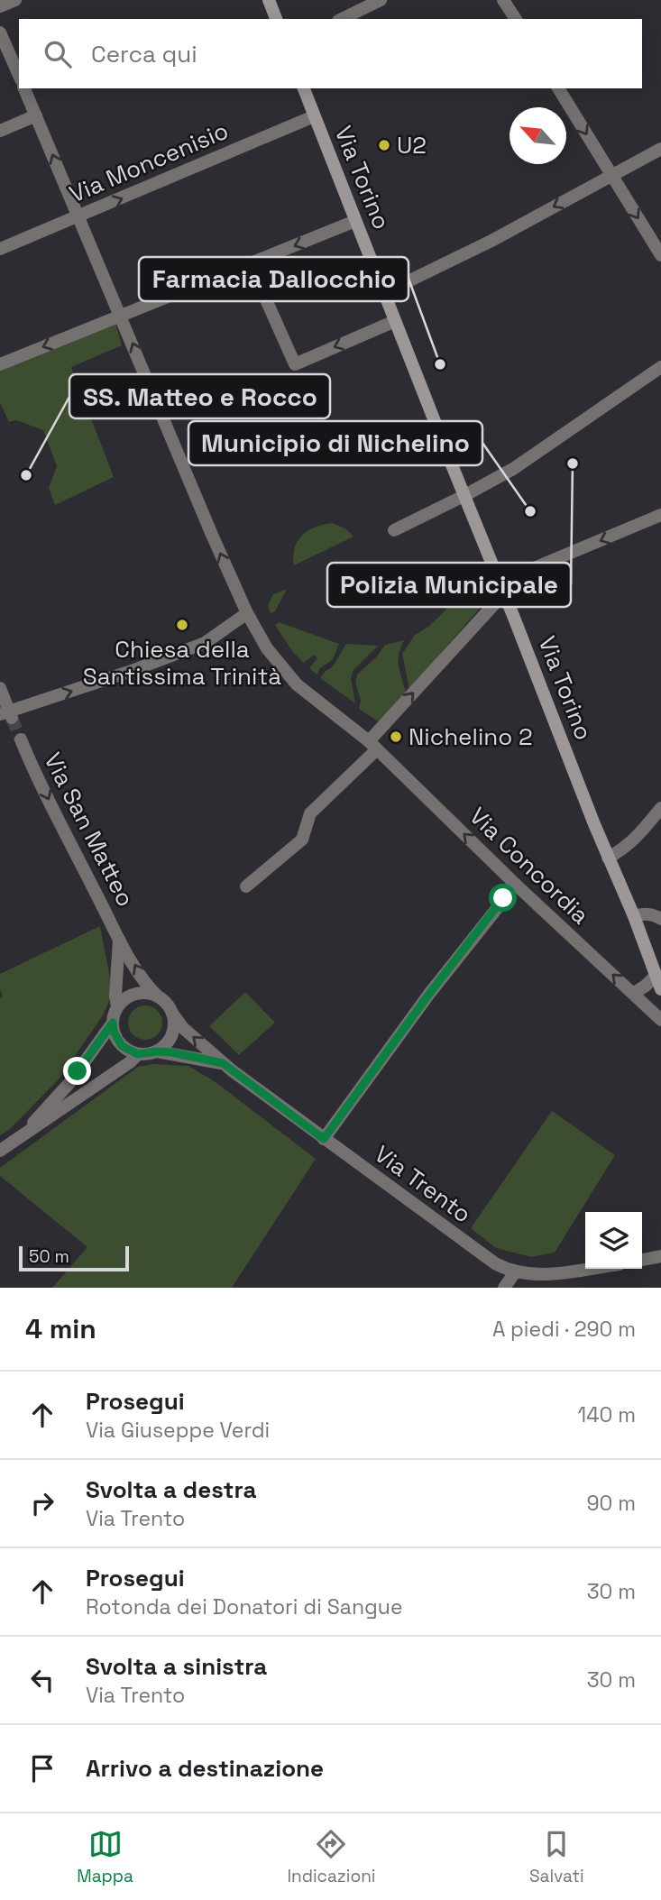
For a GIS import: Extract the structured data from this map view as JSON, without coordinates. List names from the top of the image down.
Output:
{
  "streets": {
    "main road": ["Via Torino"],
    "street": [
      "Via Moncenisio",
      "Via San Matteo",
      "Via Concordia",
      "Via Trento"
    ]
  },
  "crossings": [
    ["Via Moncenisio", "Via Torino"],
    ["Via Moncenisio", "Via Concordia"],
    ["Via San Matteo", "Via Trento"]
  ],
  "one_way": ["Via Concordia"],
  "places": [
    "U2",
    "Farmacia Dallocchio",
    "Polizia Municipale",
    "SS. Matteo e Rocco",
    "Municipio di Nichelino",
    "Chiesa della Santissima Trinità",
    "Nichelino 2"
  ],
  "scale_bar": "50 m",
  "north": "top left",
  "page": {
    "search": "Cerca qui",
    "scale": "50 m",
    "heading": ["4 min", "A piedi · 290 m"],
    "list": [
      ["Prosegui", "Via Giuseppe Verdi", "140 m"],
      ["Svolta a destra", "Via Trento", "90 m"],
      ["Prosegui", "Rotonda dei Donatori di Sangue", "30 m"],
      ["Svolta a sinistra", "Via Trento", "30 m"],
      "Arrivo a destinazione"
    ],
    "nav": ["Mappa", "Indicazioni", "Salvati"]
  }
}
